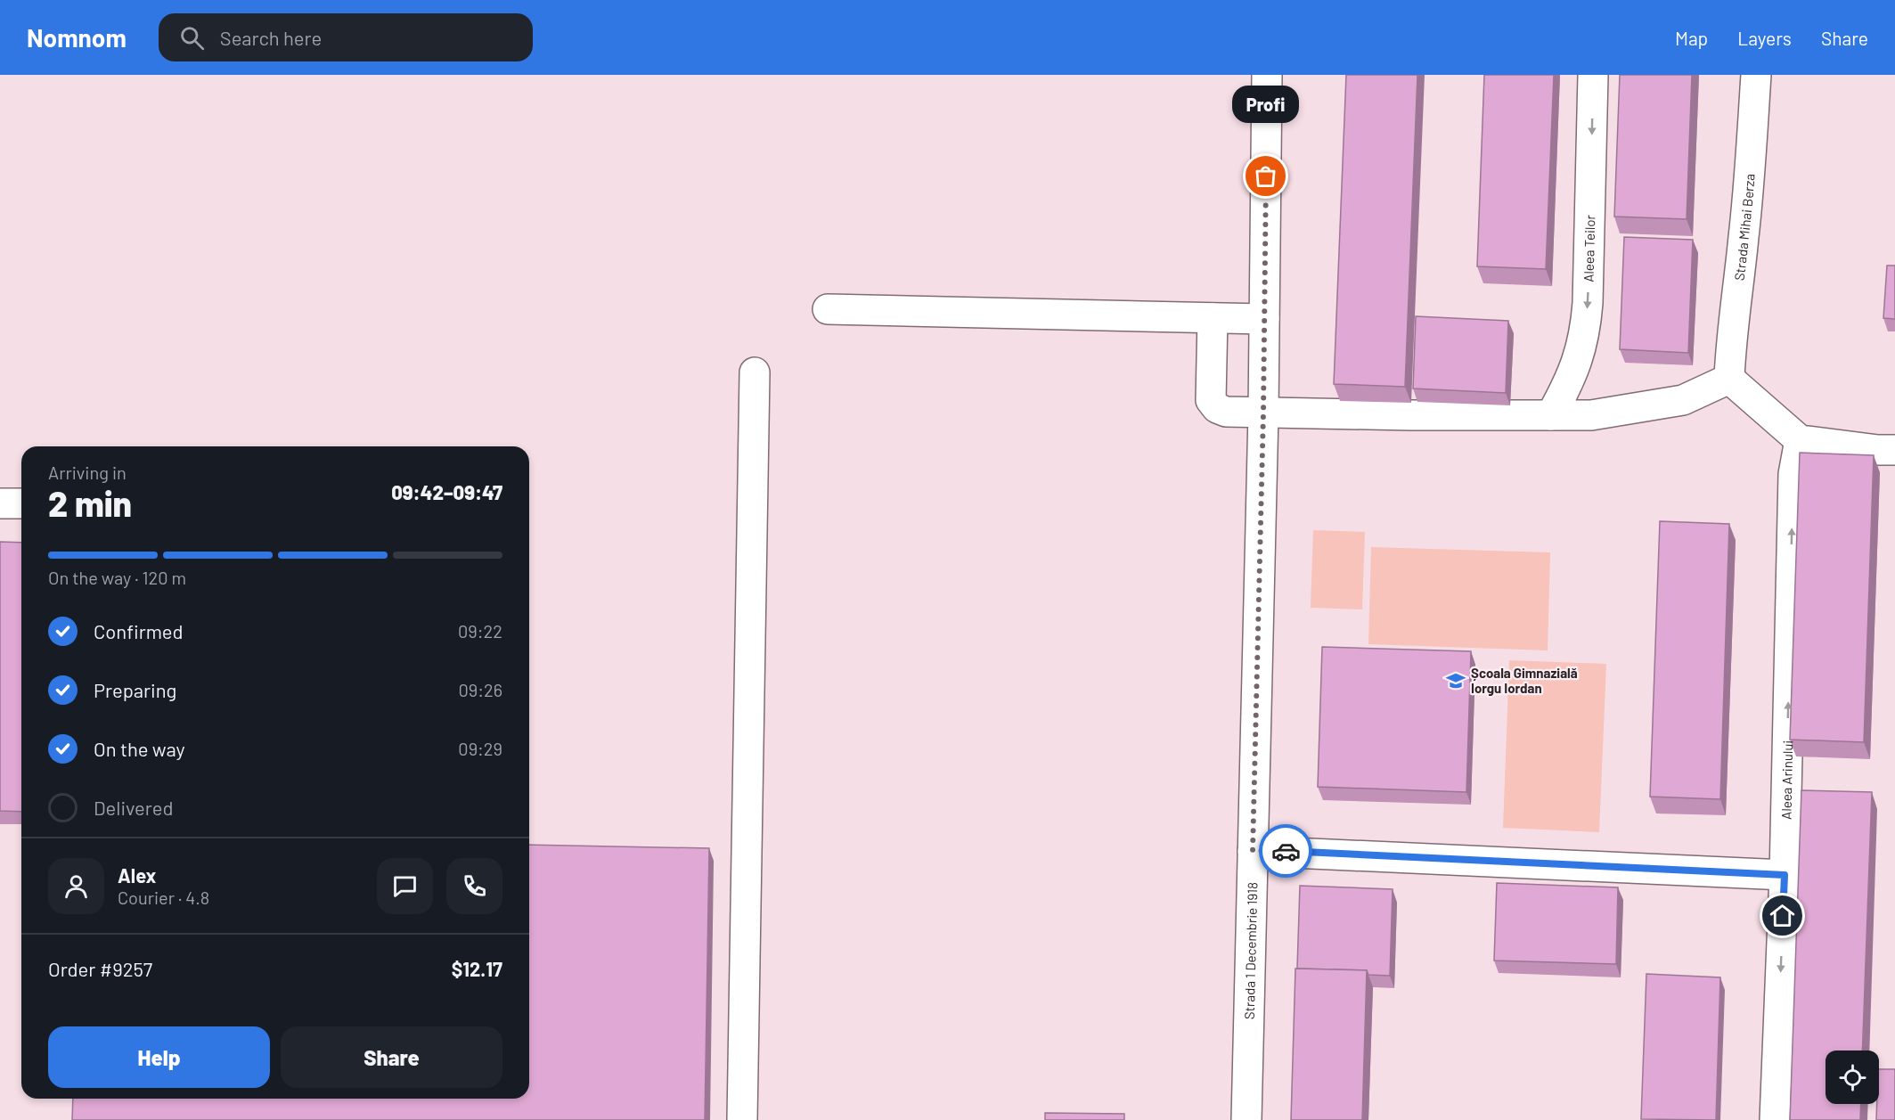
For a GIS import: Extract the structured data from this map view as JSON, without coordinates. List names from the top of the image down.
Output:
{
  "streets": {
    "street": [
      "Strada Mihai Berza",
      "Aleea Teilor",
      "Aleea Arinului",
      "Strada 1 Decembrie 1918"
    ]
  },
  "one_way": ["Aleea Teilor"],
  "places": {
    "other": ["Profi"],
    "school or university": ["Școala Gimnazială Iorgu Iordan"]
  },
  "page": {
    "header": "Nomnom",
    "search": "Search here",
    "nav": ["Map", "Layers", "Share"],
    "bubble": "Profi",
    "heading": ["2 min", "Arriving in", "09:42–09:47"],
    "panel": [
      "Alex",
      "Courier · 4.8",
      "Order #9257",
      "$12.17"
    ],
    "bar": "On the way · 120 m",
    "list": [
      ["Confirmed", "09:22"],
      ["Preparing", "09:26"],
      ["On the way", "09:29"],
      "Delivered"
    ],
    "buttons": ["Help", "Share"]
  }
}
